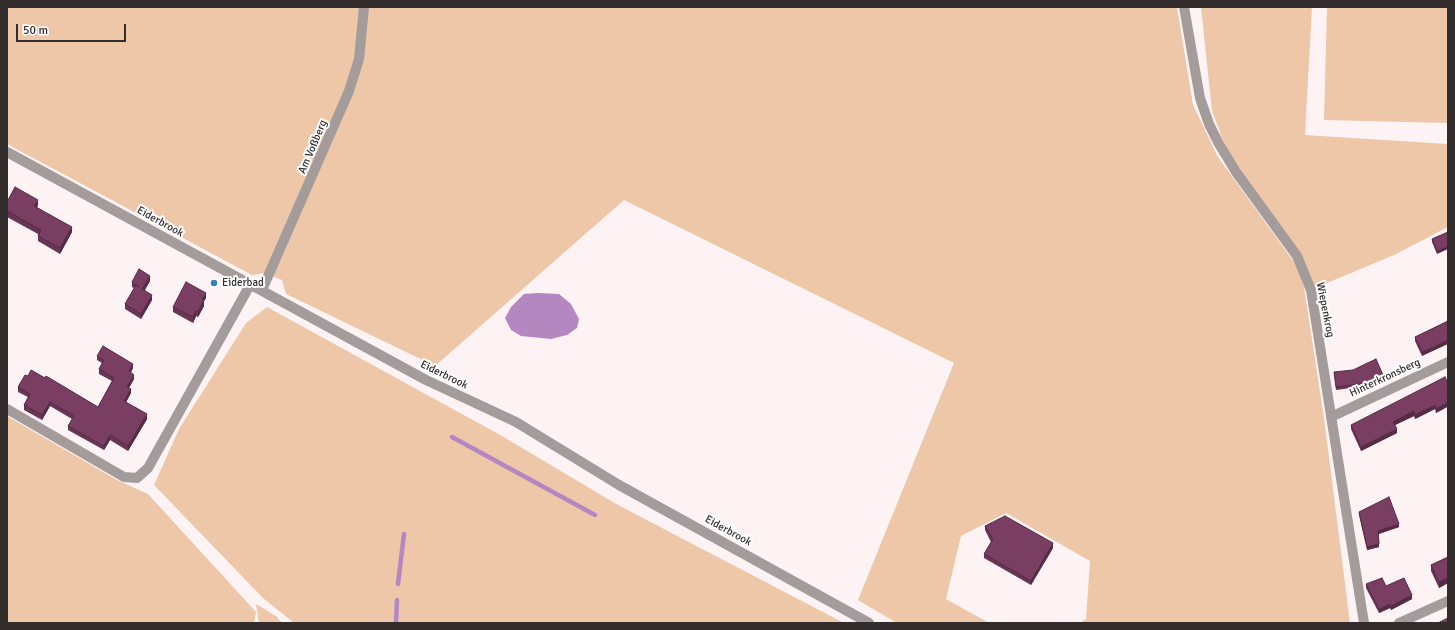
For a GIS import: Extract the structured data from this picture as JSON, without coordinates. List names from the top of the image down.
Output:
{
  "streets": {
    "street": [
      "Am Voßberg",
      "Eiderbrook",
      "Wiepenkrog",
      "Hinterkronsberg"
    ]
  },
  "crossings": [
    ["Am Voßberg", "Eiderbrook"],
    ["Wiepenkrog", "Hinterkronsberg"]
  ],
  "places": ["Eiderbad"],
  "scale_bar": "50 m"
}
